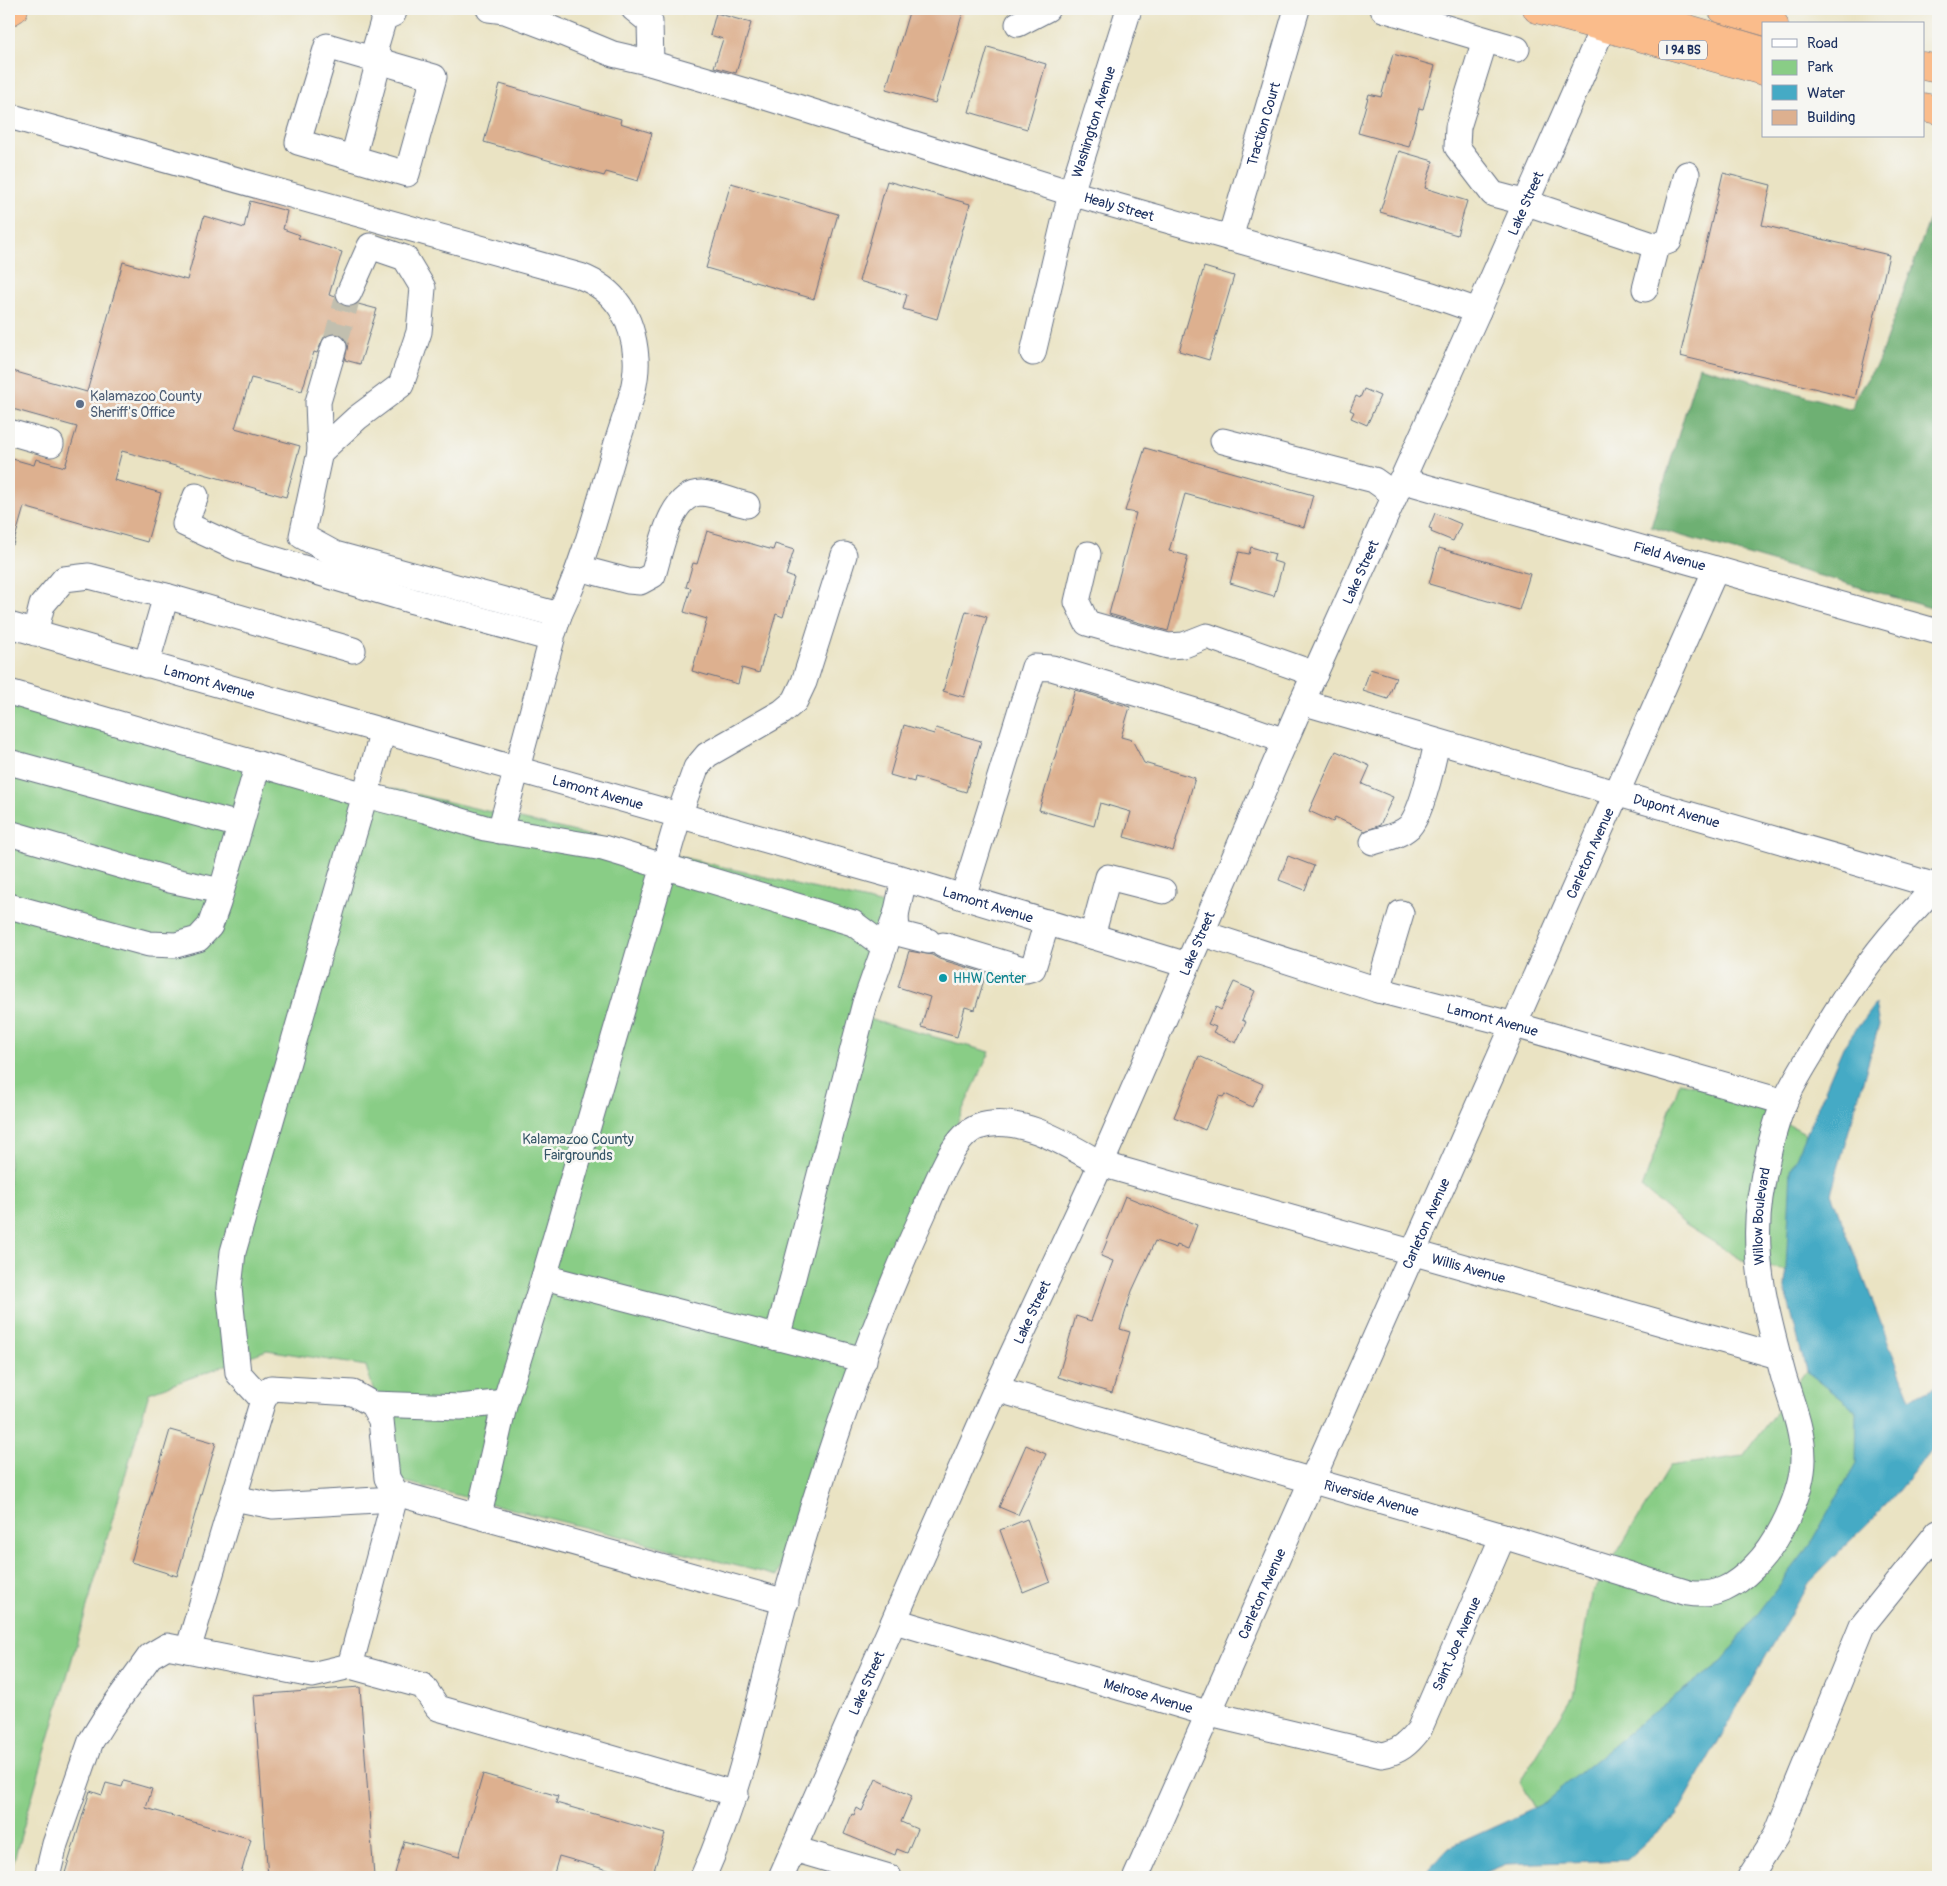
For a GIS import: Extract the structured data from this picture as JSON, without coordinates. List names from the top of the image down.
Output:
{
  "streets": {
    "highway": ["I 94 BS"],
    "street": [
      "Washington Avenue",
      "Traction Court",
      "Lake Street",
      "Healy Street",
      "Field Avenue",
      "Lamont Avenue",
      "Dupont Avenue",
      "Carleton Avenue",
      "Willow Boulevard",
      "Willis Avenue",
      "Riverside Avenue",
      "Saint Joe Avenue",
      "Melrose Avenue"
    ]
  },
  "crossings": [
    ["I 94 BS", "Lake Street"],
    ["Washington Avenue", "Healy Street"],
    ["Traction Court", "Healy Street"],
    ["Lake Street", "Healy Street"],
    ["Lake Street", "Field Avenue"],
    ["Lake Street", "Lamont Avenue"],
    ["Lake Street", "Dupont Avenue"],
    ["Lake Street", "Willis Avenue"],
    ["Lake Street", "Riverside Avenue"],
    ["Lake Street", "Melrose Avenue"],
    ["Field Avenue", "Carleton Avenue"],
    ["Lamont Avenue", "Carleton Avenue"],
    ["Lamont Avenue", "Willow Boulevard"],
    ["Dupont Avenue", "Carleton Avenue"],
    ["Dupont Avenue", "Willow Boulevard"],
    ["Carleton Avenue", "Willis Avenue"],
    ["Carleton Avenue", "Riverside Avenue"],
    ["Carleton Avenue", "Melrose Avenue"],
    ["Willow Boulevard", "Willis Avenue"],
    ["Willow Boulevard", "Riverside Avenue"],
    ["Riverside Avenue", "Saint Joe Avenue"],
    ["Saint Joe Avenue", "Melrose Avenue"]
  ],
  "parks": ["Kalamazoo County Fairgrounds"],
  "places": ["Kalamazoo County Sheriff's Office", "HHW Center"],
  "legend": [
    "Road",
    "Park",
    "Water",
    "Building"
  ]
}
